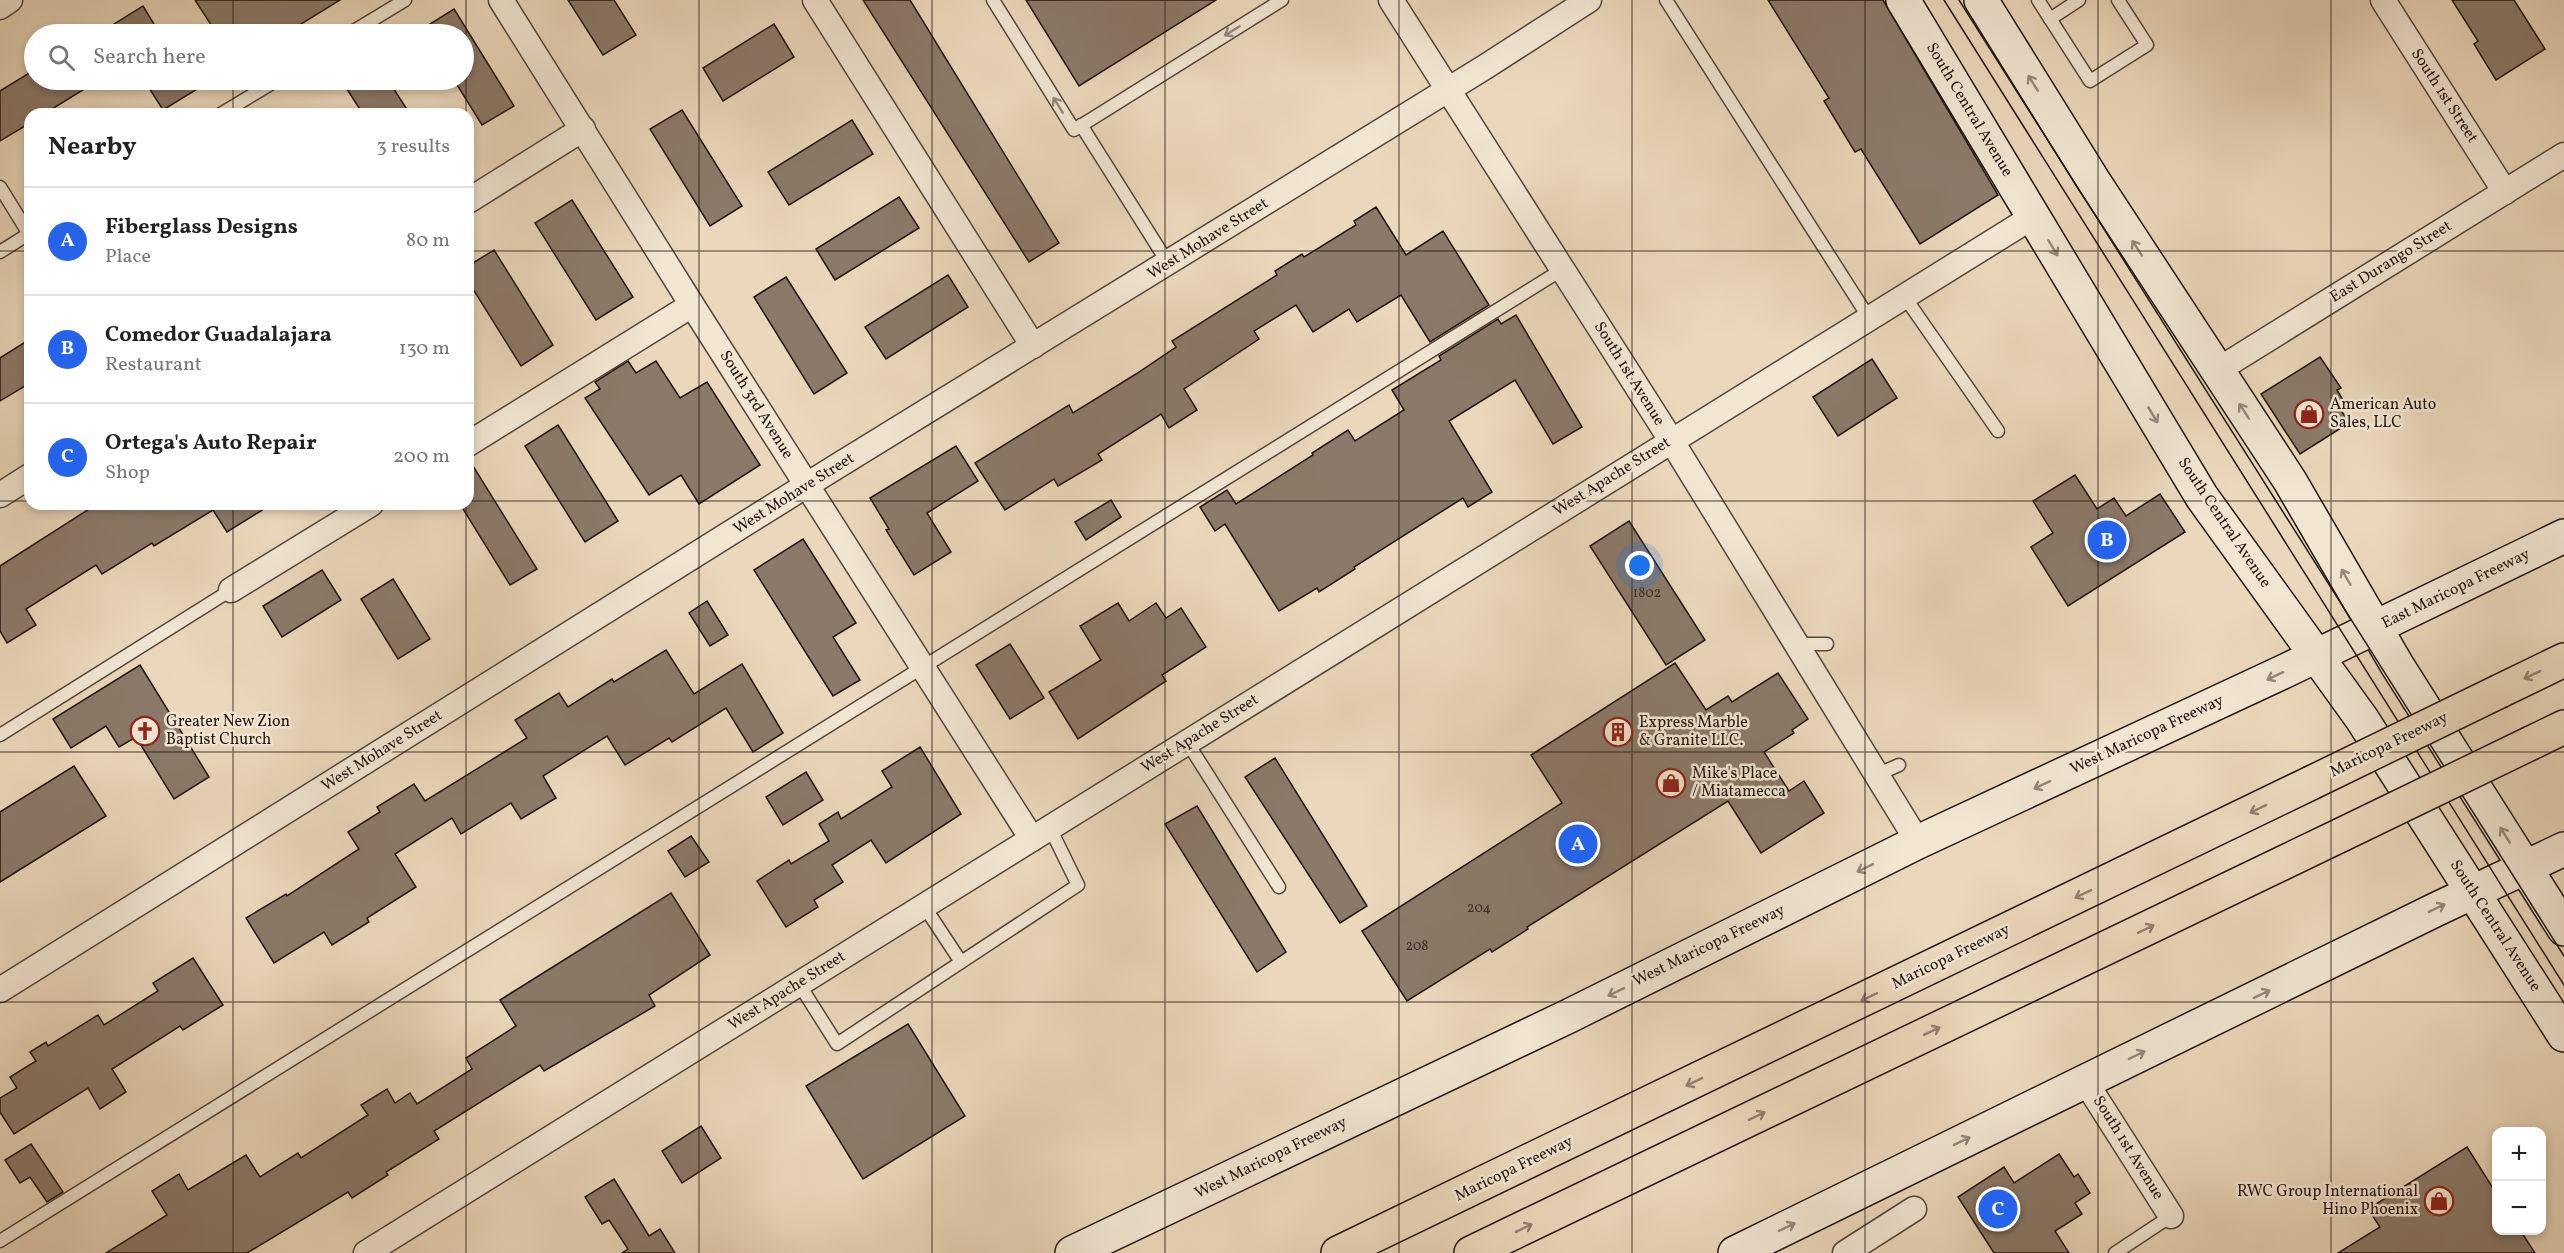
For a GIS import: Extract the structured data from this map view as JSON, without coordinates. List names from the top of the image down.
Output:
{
  "streets": {
    "highway": ["Maricopa Freeway"],
    "main road": ["South Central Avenue", "East Maricopa Freeway", "West Maricopa Freeway"],
    "street": [
      "South 1st Street",
      "West Mohave Street",
      "East Durango Street",
      "South 1st Avenue",
      "South 3rd Avenue",
      "West Apache Street"
    ]
  },
  "crossings": [
    ["South 1st Street", "East Durango Street"],
    ["South Central Avenue", "East Durango Street"],
    ["South Central Avenue", "West Apache Street"],
    ["South Central Avenue", "East Maricopa Freeway"],
    ["South Central Avenue", "West Maricopa Freeway"],
    ["West Mohave Street", "South 1st Avenue"],
    ["West Mohave Street", "South 3rd Avenue"],
    ["South 1st Avenue", "West Apache Street"],
    ["South 1st Avenue", "West Maricopa Freeway"],
    ["South 3rd Avenue", "West Apache Street"],
    ["East Maricopa Freeway", "West Maricopa Freeway"]
  ],
  "places": {
    "shop": ["American Auto Sales, LLC", "Mike's Place / Miatamecca", "RWC Group International Hino Phoenix"],
    "church": ["Greater New Zion Baptist Church"],
    "building": ["Express Marble & Granite LLC."]
  },
  "house_numbers": ["1802", "204", "208"],
  "page": {
    "search": "Search here",
    "heading": ["Nearby", "3 results"],
    "list": [
      {
        "mark": "A",
        "name": "Fiberglass Designs",
        "note": "Place",
        "value": "80 m"
      },
      {
        "mark": "B",
        "name": "Comedor Guadalajara",
        "note": "Restaurant",
        "value": "130 m"
      },
      {
        "mark": "C",
        "name": "Ortega's Auto Repair",
        "note": "Shop",
        "value": "200 m"
      }
    ],
    "pins": ["B", "A", "C"],
    "map_buttons": ["+", "−"]
  }
}
